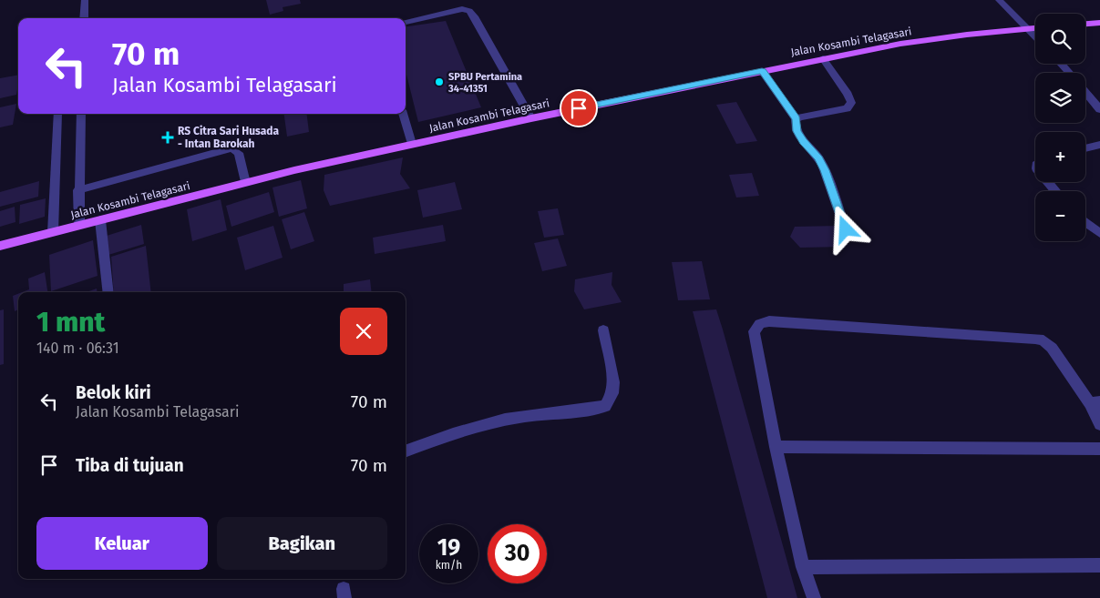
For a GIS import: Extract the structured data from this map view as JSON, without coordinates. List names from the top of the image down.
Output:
{
  "streets": {
    "main road": ["Jalan Kosambi Telagasari"]
  },
  "places": {
    "other": ["SPBU Pertamina 34-41351"],
    "health": ["RS Citra Sari Husada - Intan Barokah"]
  },
  "page": {
    "map_buttons": ["+", "−"],
    "turn": ["70 m", "Jalan Kosambi Telagasari"],
    "heading": ["1 mnt", "140 m · 06:31"],
    "list": [
      {
        "name": "Belok kiri",
        "note": "Jalan Kosambi Telagasari",
        "value": "70 m"
      },
      {
        "name": "Tiba di tujuan",
        "value": "70 m"
      }
    ],
    "buttons": ["Keluar", "Bagikan"],
    "speed": "19 km/h",
    "limit": "30"
  }
}
